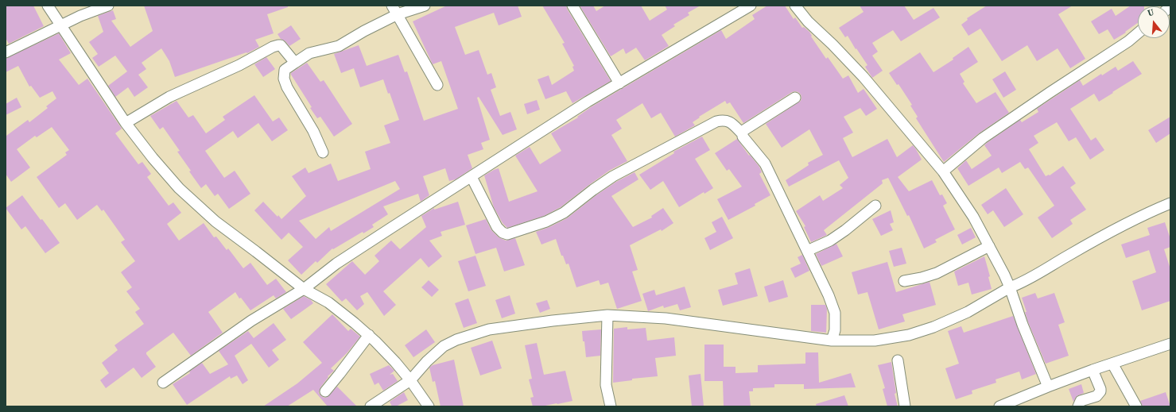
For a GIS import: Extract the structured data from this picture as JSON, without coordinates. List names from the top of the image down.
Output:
{
  "north": "top"
}
